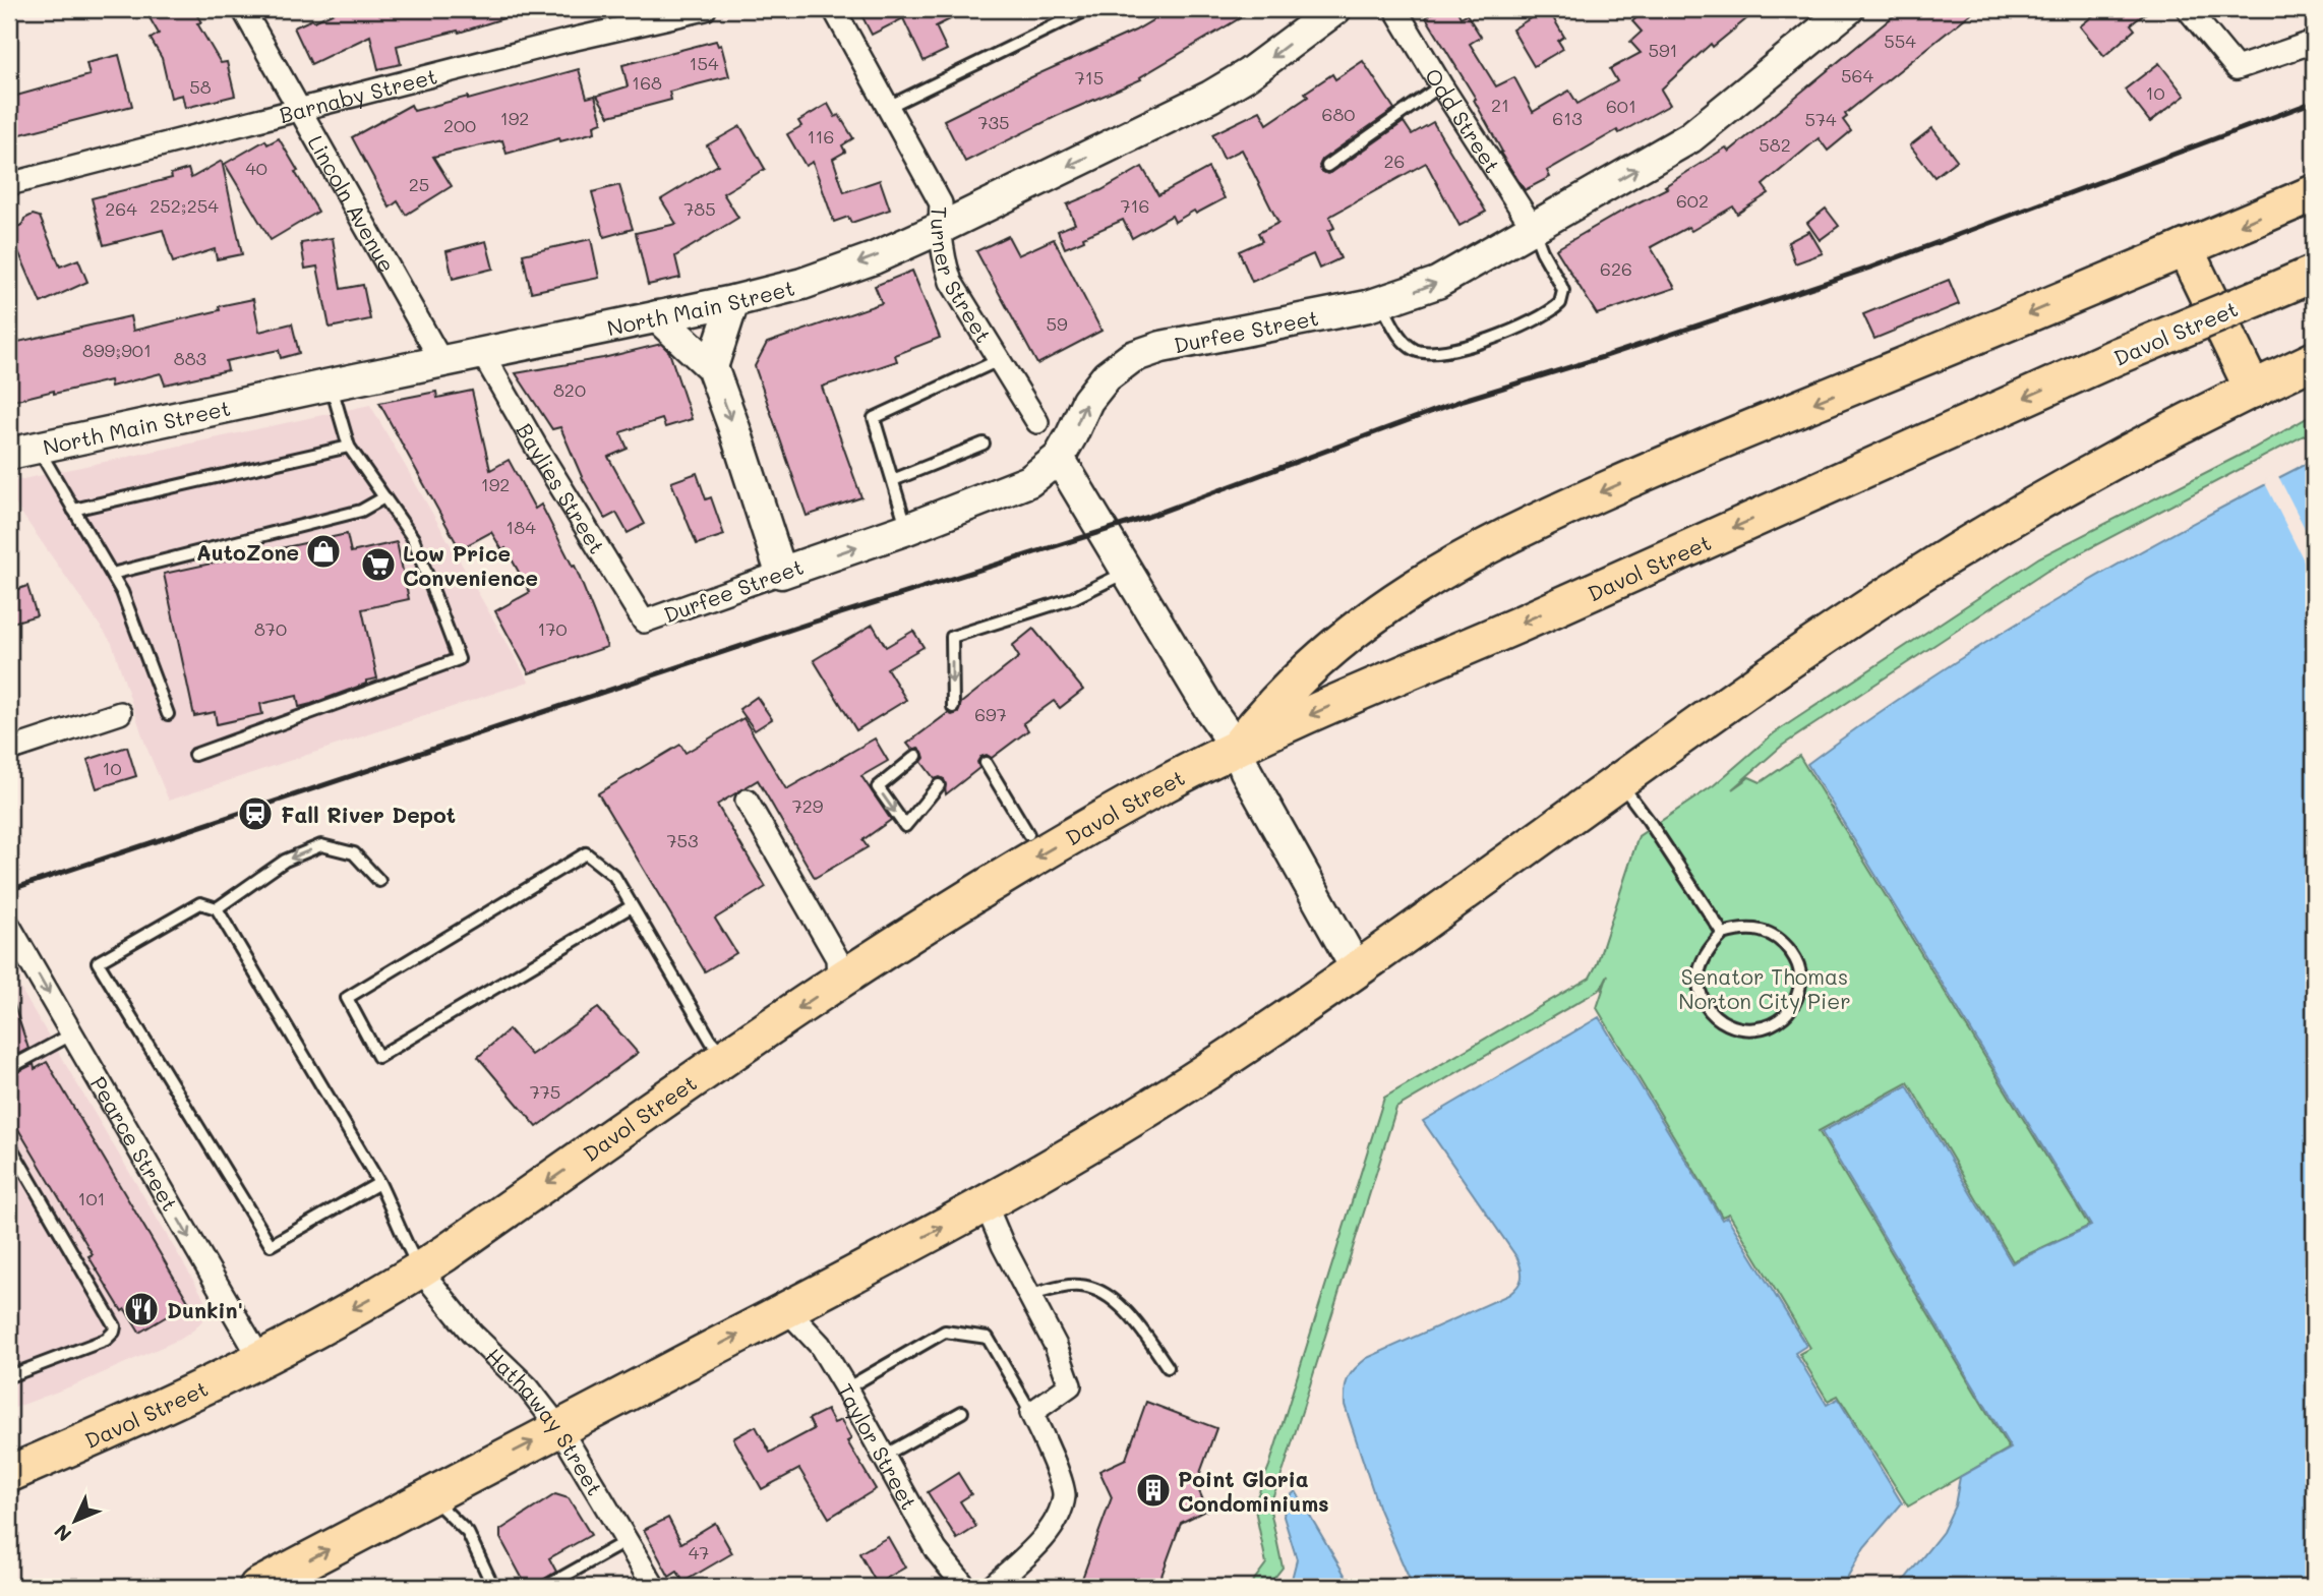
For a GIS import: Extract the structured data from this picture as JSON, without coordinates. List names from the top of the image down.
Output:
{
  "streets": {
    "highway": ["Davol Street"],
    "main road": ["North Main Street", "Durfee Street"],
    "street": [
      "Barnaby Street",
      "Odd Street",
      "Lincoln Avenue",
      "Turner Street",
      "Baylies Street",
      "Pearce Street",
      "Hathaway Street",
      "Taylor Street"
    ]
  },
  "crossings": [
    ["Barnaby Street", "Lincoln Avenue"],
    ["Odd Street", "Durfee Street"],
    ["Lincoln Avenue", "North Main Street"],
    ["Turner Street", "North Main Street"],
    ["North Main Street", "Baylies Street"],
    ["Durfee Street", "Baylies Street"],
    ["Davol Street", "Pearce Street"],
    ["Davol Street", "Hathaway Street"]
  ],
  "one_way": ["North Main Street", "Durfee Street", "Pearce Street"],
  "parks": ["Senator Thomas Norton City Pier"],
  "places": {
    "shop": ["AutoZone"],
    "supermarket": ["Low Price Convenience"],
    "station": ["Fall River Depot"],
    "restaurant": ["Dunkin'"],
    "building": ["Point Gloria Condominiums"]
  },
  "house_numbers": [
    "554",
    "591",
    "154",
    "564",
    "715",
    "168",
    "58",
    "10",
    "21",
    "601",
    "680",
    "192",
    "613",
    "574",
    "735",
    "200",
    "116",
    "582",
    "26",
    "40",
    "25",
    "602",
    "252;254",
    "716",
    "264",
    "785",
    "626",
    "59",
    "899;901",
    "883",
    "820",
    "192",
    "184",
    "870",
    "170",
    "697",
    "10",
    "729",
    "753",
    "775",
    "101",
    "47"
  ],
  "north": "bottom left"
}
